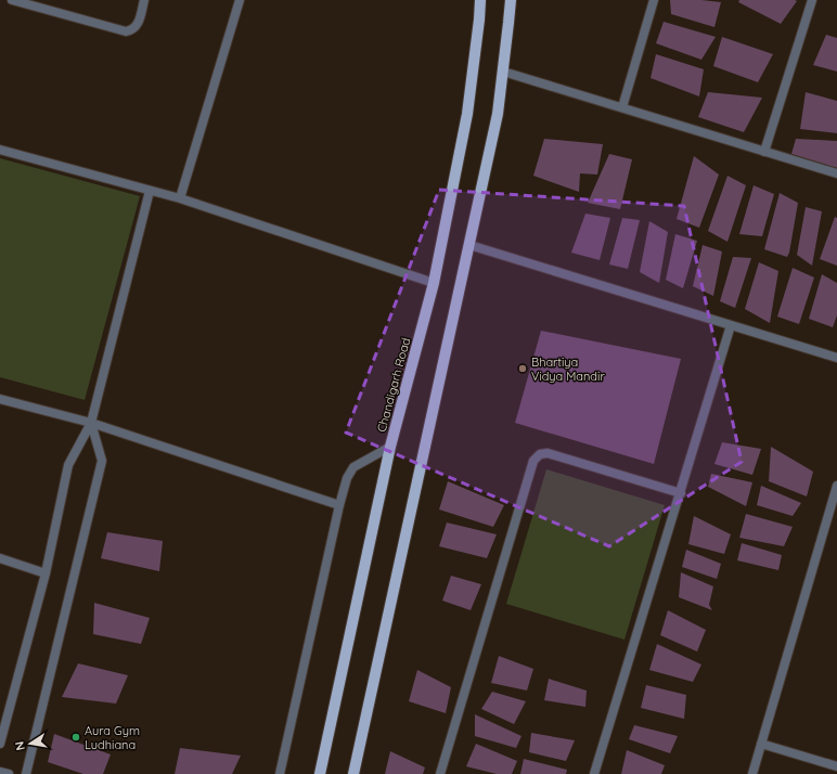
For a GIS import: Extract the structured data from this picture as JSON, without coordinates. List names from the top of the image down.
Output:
{
  "streets": {
    "main road": ["Chandigarh Road"]
  },
  "places": ["Bhartiya Vidya Mandir", "Aura Gym Ludhiana"],
  "north": "left"
}
